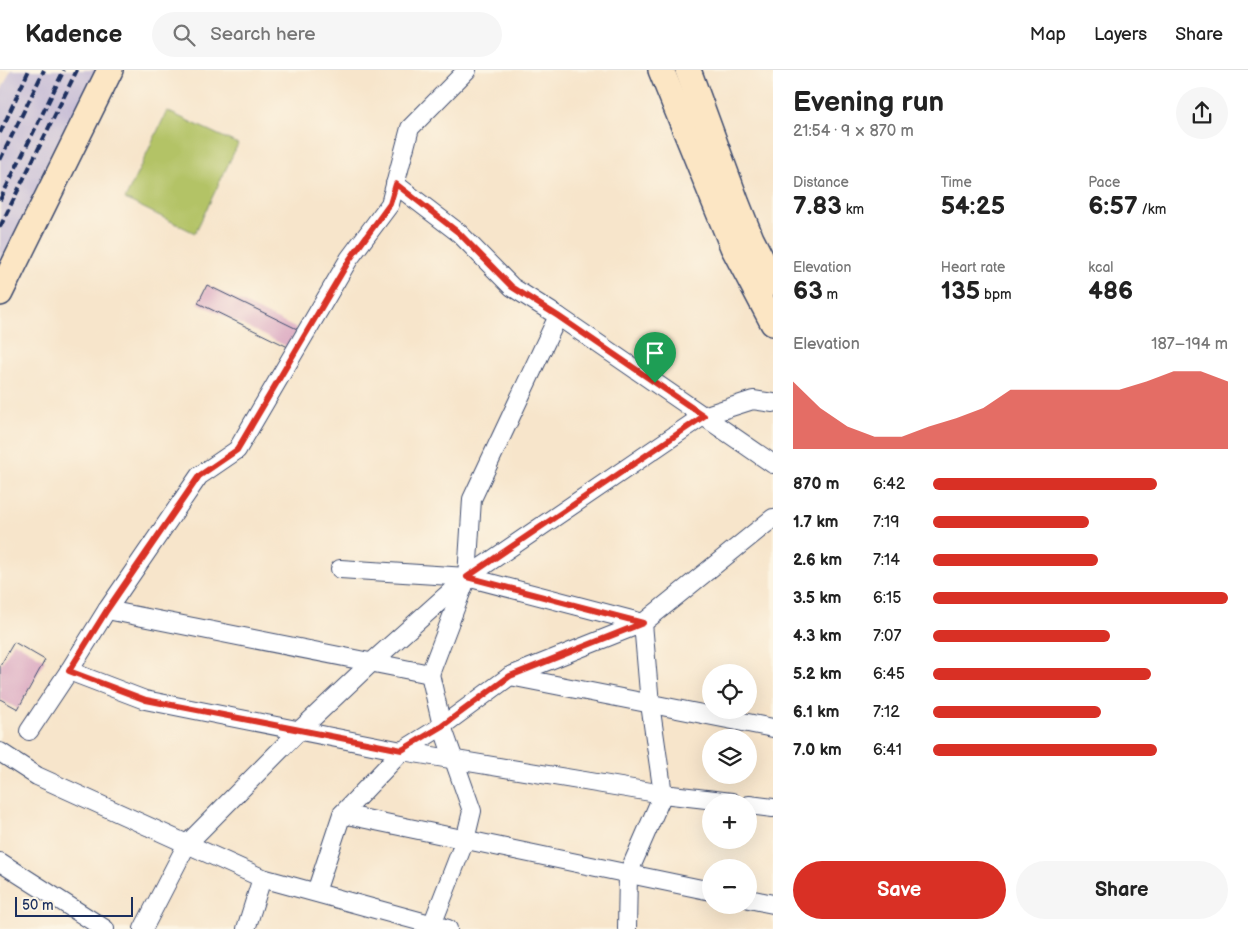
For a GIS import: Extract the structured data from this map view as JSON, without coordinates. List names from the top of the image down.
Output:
{
  "scale_bar": "50 m",
  "page": {
    "header": "Kadence",
    "search": "Search here",
    "nav": ["Map", "Layers", "Share"],
    "heading": ["Evening run", "21:54 · 9 × 870 m"],
    "stats": [
      ["Distance", "7.83 km"],
      ["Time", "54:25"],
      ["Pace", "6:57 /km"],
      ["Elevation", "63 m"],
      ["Heart rate", "135 bpm"],
      ["kcal", "486"]
    ],
    "chart": ["Elevation", "187–194 m"],
    "list": [
      {
        "name": "870 m",
        "note": "6:42"
      },
      {
        "name": "1.7 km",
        "note": "7:19"
      },
      {
        "name": "2.6 km",
        "note": "7:14"
      },
      {
        "name": "3.5 km",
        "note": "6:15"
      },
      {
        "name": "4.3 km",
        "note": "7:07"
      },
      {
        "name": "5.2 km",
        "note": "6:45"
      },
      {
        "name": "6.1 km",
        "note": "7:12"
      },
      {
        "name": "7.0 km",
        "note": "6:41"
      }
    ],
    "map_buttons": ["+", "−"],
    "buttons": ["Save", "Share"],
    "scale": "50 m"
  }
}
